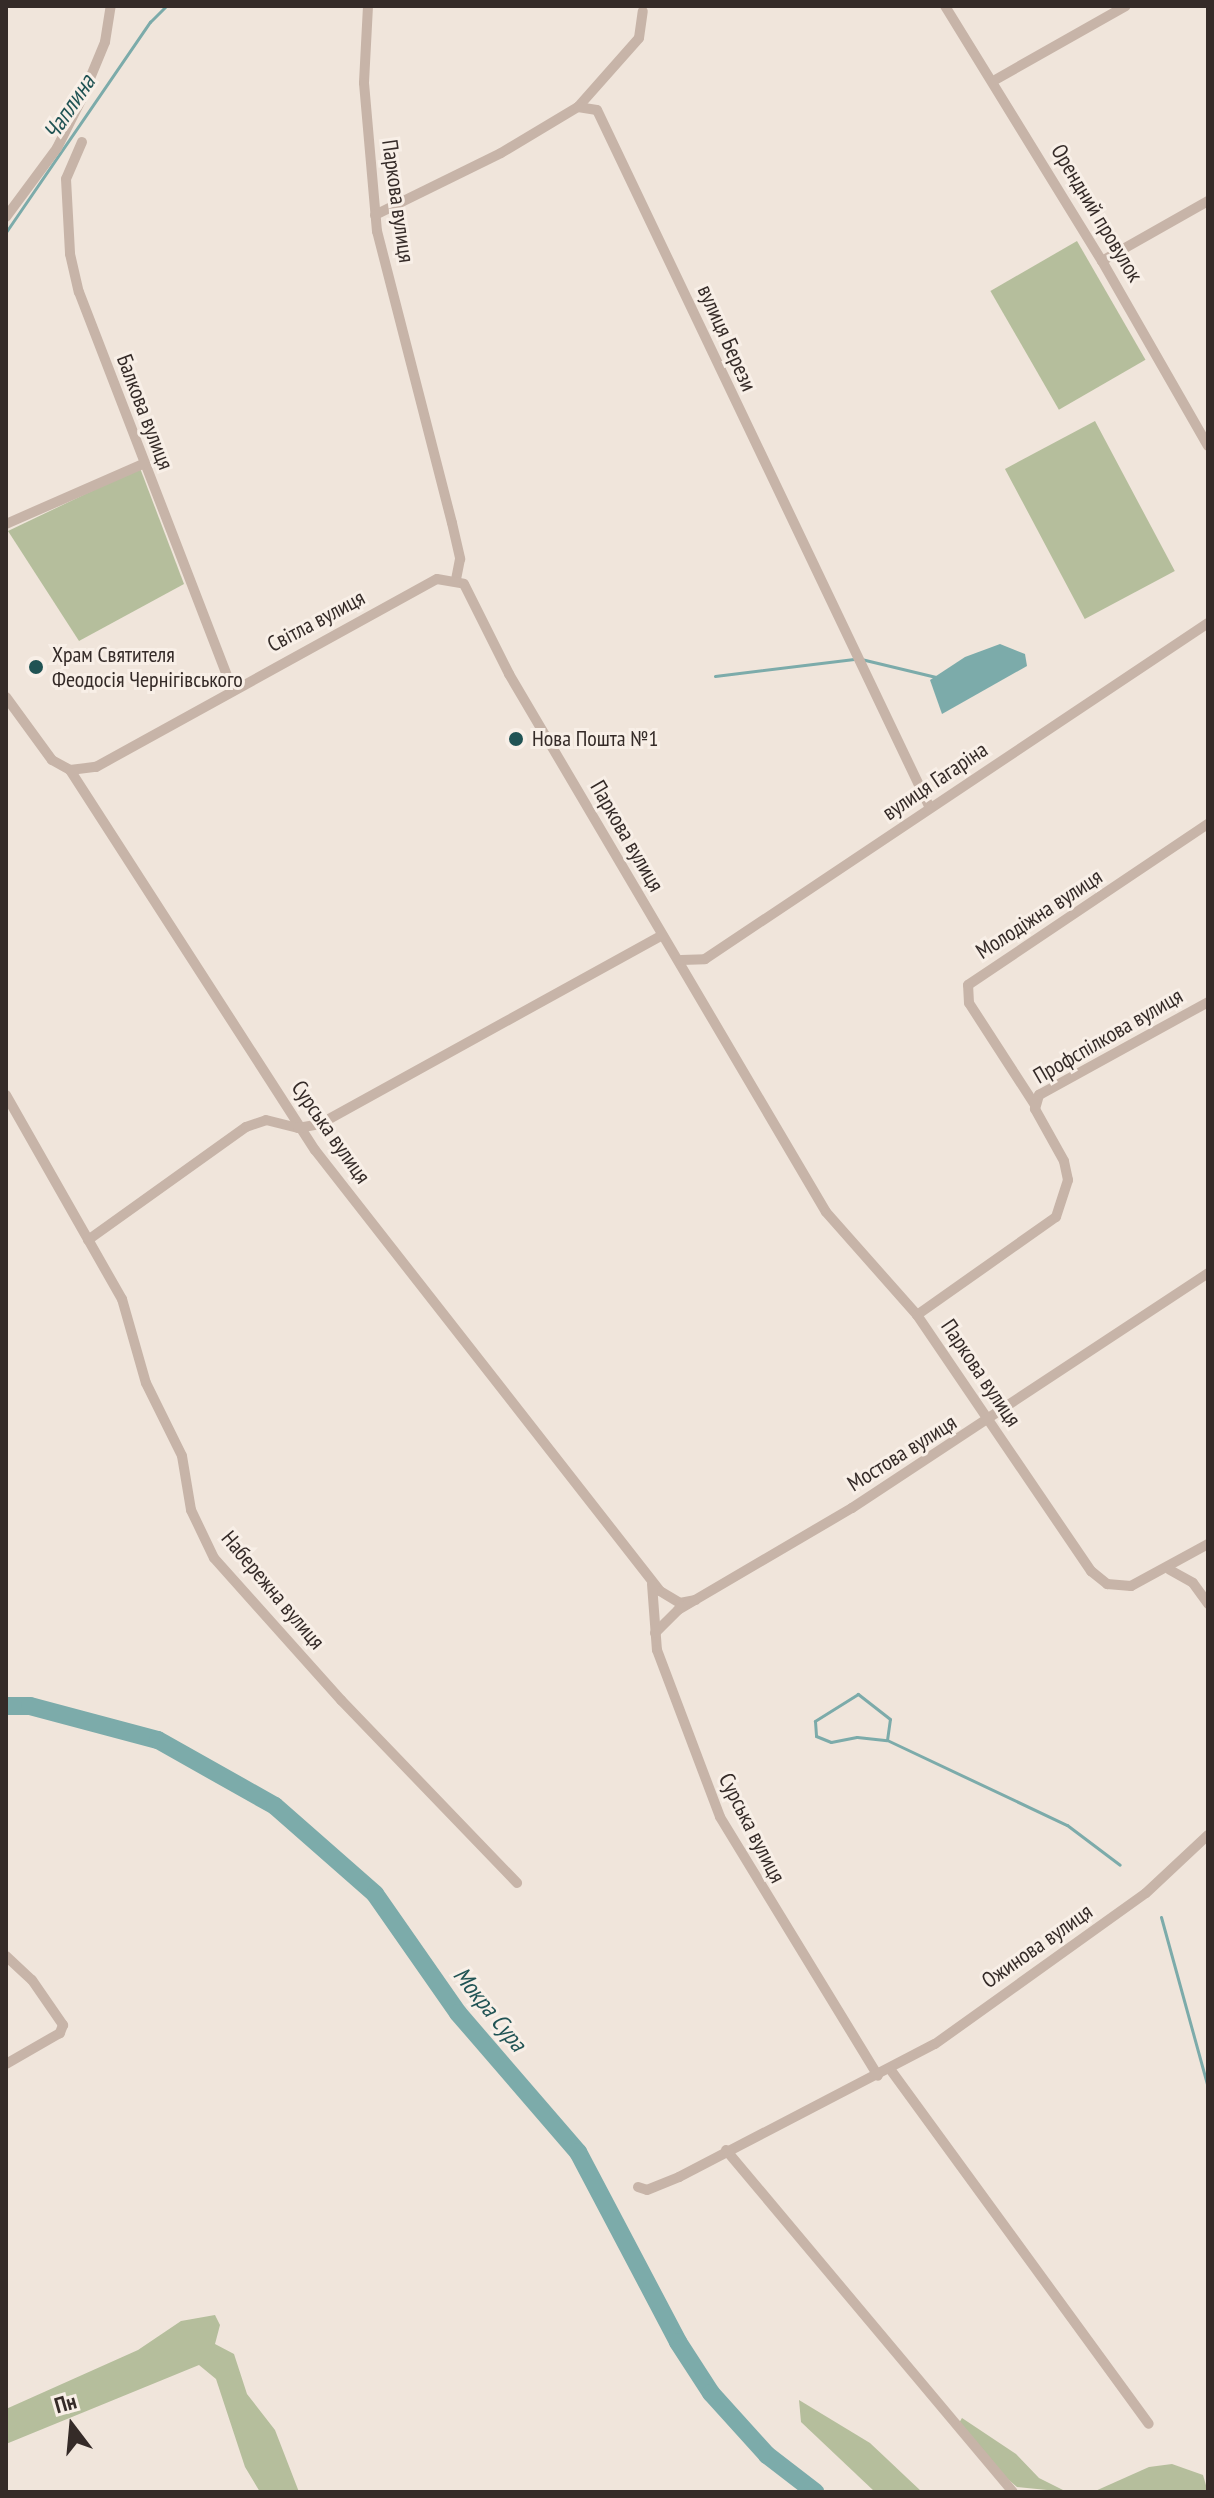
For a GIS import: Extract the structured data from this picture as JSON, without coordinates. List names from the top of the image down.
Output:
{
  "streets": {
    "street": [
      "Паркова вулиця",
      "Орендний провулок",
      "вулиця Берези",
      "Балкова вулиця",
      "Світла вулиця",
      "вулиця Гагаріна",
      "Молодіжна вулиця",
      "Профспілкова вулиця",
      "Сурська вулиця",
      "Мостова вулиця",
      "Набережна вулиця",
      "Ожинова вулиця"
    ]
  },
  "crossings": [
    ["Паркова вулиця", "Світла вулиця"],
    ["Паркова вулиця", "вулиця Гагаріна"],
    ["Паркова вулиця", "Профспілкова вулиця"],
    ["Паркова вулиця", "Мостова вулиця"],
    ["вулиця Берези", "вулиця Гагаріна"],
    ["Балкова вулиця", "Світла вулиця"],
    ["Світла вулиця", "Сурська вулиця"],
    ["Молодіжна вулиця", "Профспілкова вулиця"],
    ["Сурська вулиця", "Мостова вулиця"],
    ["Сурська вулиця", "Ожинова вулиця"]
  ],
  "water": ["Чаплина", "Мокра Сура"],
  "places": ["Храм Святителя Феодосія Чернігівського", "Нова Пошта №1"],
  "north": "top"
}
